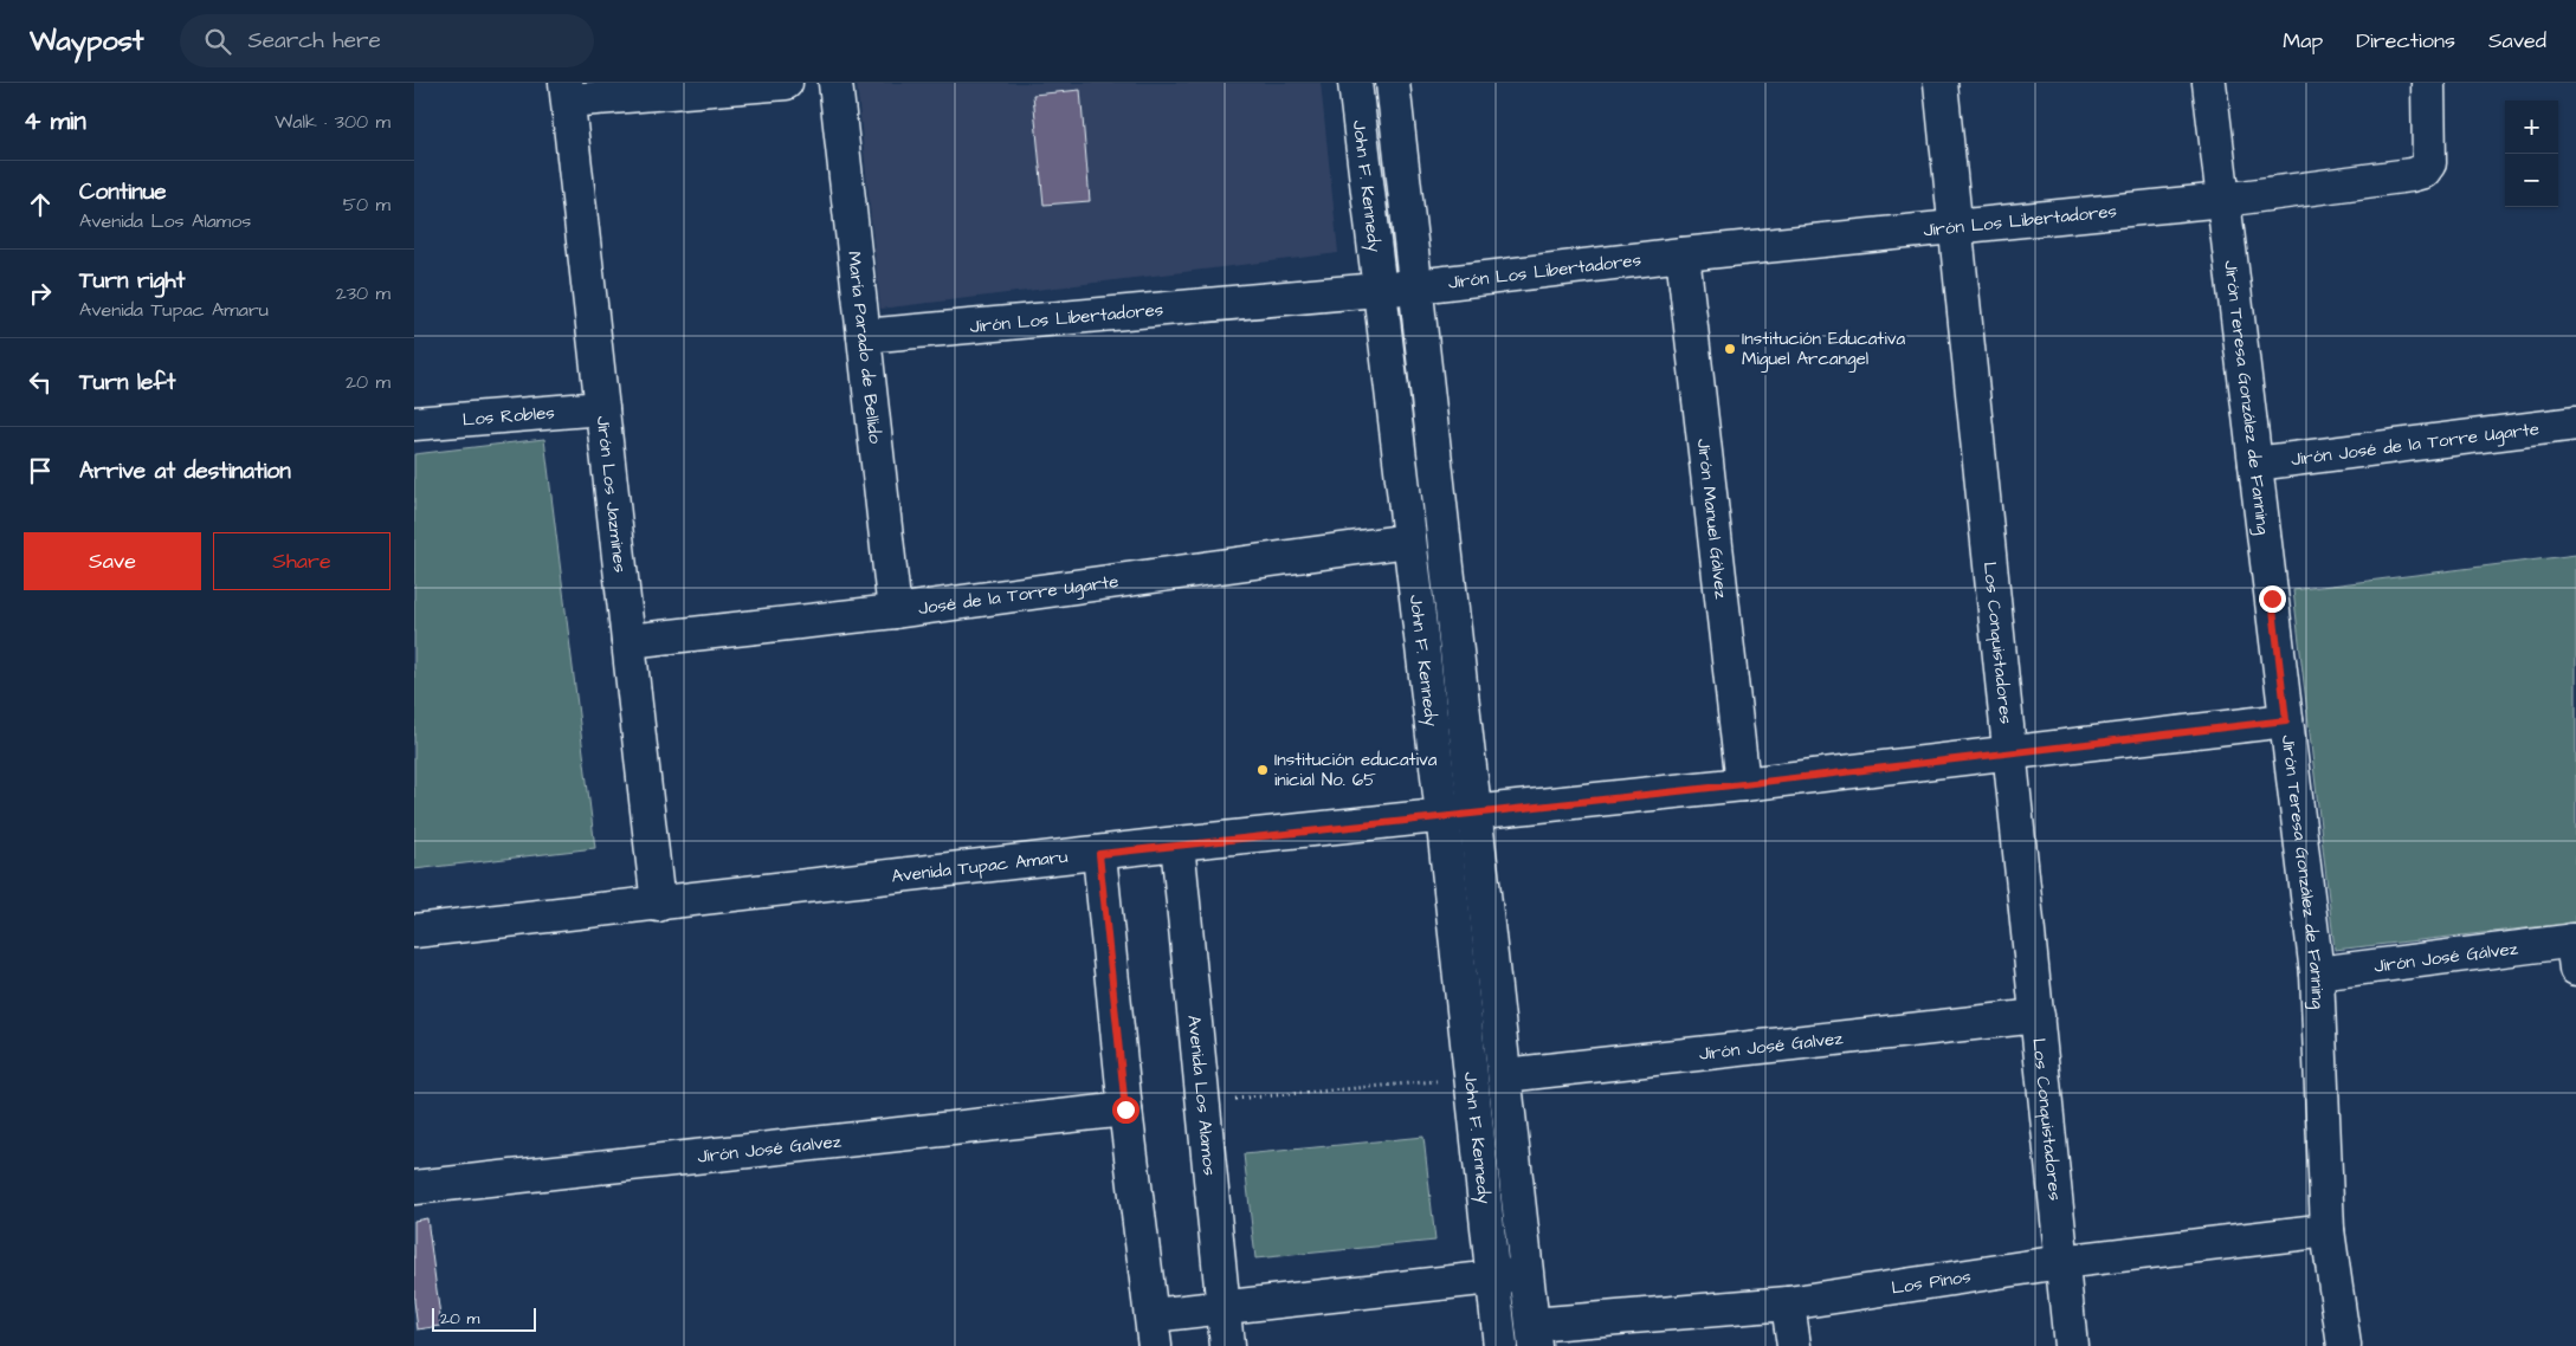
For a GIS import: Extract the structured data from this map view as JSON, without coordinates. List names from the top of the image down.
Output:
{
  "streets": {
    "street": [
      "John F. Kennedy",
      "Jirón Los Libertadores",
      "María Parado de Bellido",
      "Jirón Teresa González de Fanning",
      "Los Robles",
      "Jirón José de la Torre Ugarte",
      "Jirón Los Jazmines",
      "Jirón Manuel Gálvez",
      "José de la Torre Ugarte",
      "Los Conquistadores",
      "Avenida Tupac Amaru",
      "Jirón José Gálvez",
      "Jirón José Galvez",
      "Avenida Los Alamos",
      "Los Pinos"
    ]
  },
  "crossings": [
    ["John F. Kennedy", "Jirón Los Libertadores"],
    ["John F. Kennedy", "José de la Torre Ugarte"],
    ["John F. Kennedy", "Avenida Tupac Amaru"],
    ["John F. Kennedy", "Jirón José Galvez"],
    ["John F. Kennedy", "Los Pinos"],
    ["Jirón Los Libertadores", "María Parado de Bellido"],
    ["Jirón Los Libertadores", "Jirón Teresa González de Fanning"],
    ["Jirón Los Libertadores", "Jirón Manuel Gálvez"],
    ["Jirón Los Libertadores", "Los Conquistadores"],
    ["María Parado de Bellido", "José de la Torre Ugarte"],
    ["Jirón Teresa González de Fanning", "Jirón José de la Torre Ugarte"],
    ["Jirón Teresa González de Fanning", "Avenida Tupac Amaru"],
    ["Jirón Teresa González de Fanning", "Jirón José Gálvez"],
    ["Jirón Teresa González de Fanning", "Los Pinos"],
    ["Los Robles", "Jirón Los Jazmines"],
    ["Jirón Los Jazmines", "José de la Torre Ugarte"],
    ["Jirón Los Jazmines", "Avenida Tupac Amaru"],
    ["Jirón Manuel Gálvez", "Avenida Tupac Amaru"],
    ["Los Conquistadores", "Avenida Tupac Amaru"],
    ["Los Conquistadores", "Jirón José Galvez"],
    ["Los Conquistadores", "Los Pinos"],
    ["Avenida Tupac Amaru", "Avenida Los Alamos"]
  ],
  "places": ["Institución Educativa Miguel Arcangel", "Institución educativa inicial No. 65"],
  "scale_bar": "20 m",
  "page": {
    "header": "Waypost",
    "search": "Search here",
    "nav": ["Map", "Directions", "Saved"],
    "heading": ["4 min", "Walk · 300 m"],
    "map_buttons": ["+", "−"],
    "list": [
      ["Continue", "Avenida Los Alamos", "50 m"],
      ["Turn right", "Avenida Tupac Amaru", "230 m"],
      ["Turn left", "20 m"],
      "Arrive at destination"
    ],
    "buttons": ["Save", "Share"],
    "scale": "20 m"
  }
}
